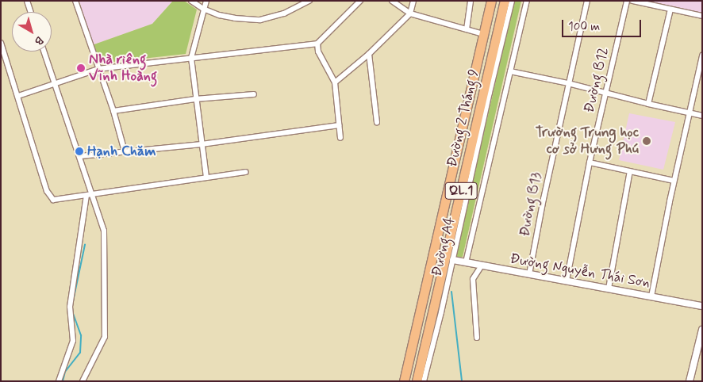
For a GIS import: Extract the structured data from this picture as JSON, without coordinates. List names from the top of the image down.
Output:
{
  "streets": {
    "highway": ["Đường 2 Tháng 9", "QL.1"],
    "street": [
      "Đường B12",
      "Đường B13",
      "Đường A4",
      "Đường Nguyễn Thái Sơn"
    ]
  },
  "crossings": [
    ["Đường B12", "Đường Nguyễn Thái Sơn"],
    ["Đường B13", "Đường Nguyễn Thái Sơn"],
    ["Đường A4", "Đường Nguyễn Thái Sơn"]
  ],
  "places": ["Nhà riêng Vĩnh Hoàng", "Trường Trung học cơ sở Hưng Phú", "Hạnh Chăm"],
  "scale_bar": "100 m",
  "north": "bottom right"
}
